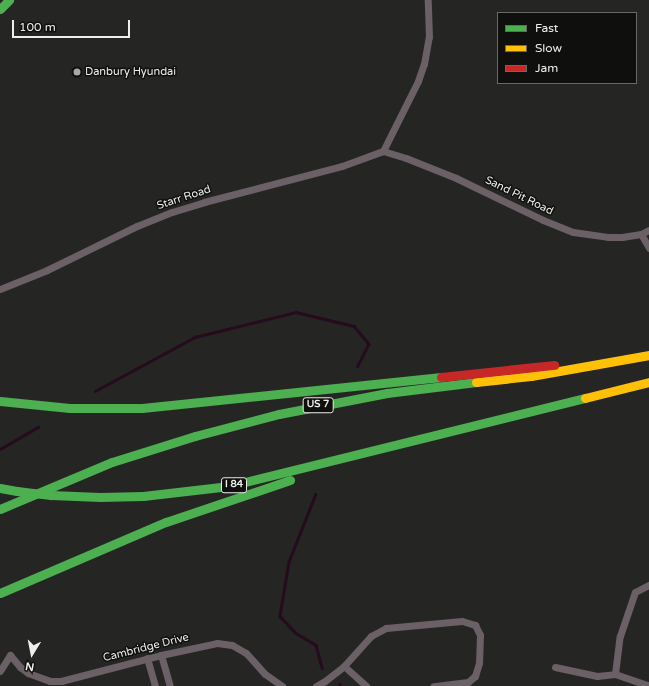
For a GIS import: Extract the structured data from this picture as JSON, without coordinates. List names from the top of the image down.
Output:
{
  "streets": {
    "main road": ["US 7", "I 84"],
    "street": ["Sand Pit Road", "Starr Road", "Cambridge Drive"]
  },
  "crossings": [
    ["Sand Pit Road", "Starr Road"]
  ],
  "places": ["Danbury Hyundai"],
  "legend": ["Fast", "Slow", "Jam"],
  "scale_bar": "100 m",
  "north": "bottom"
}
